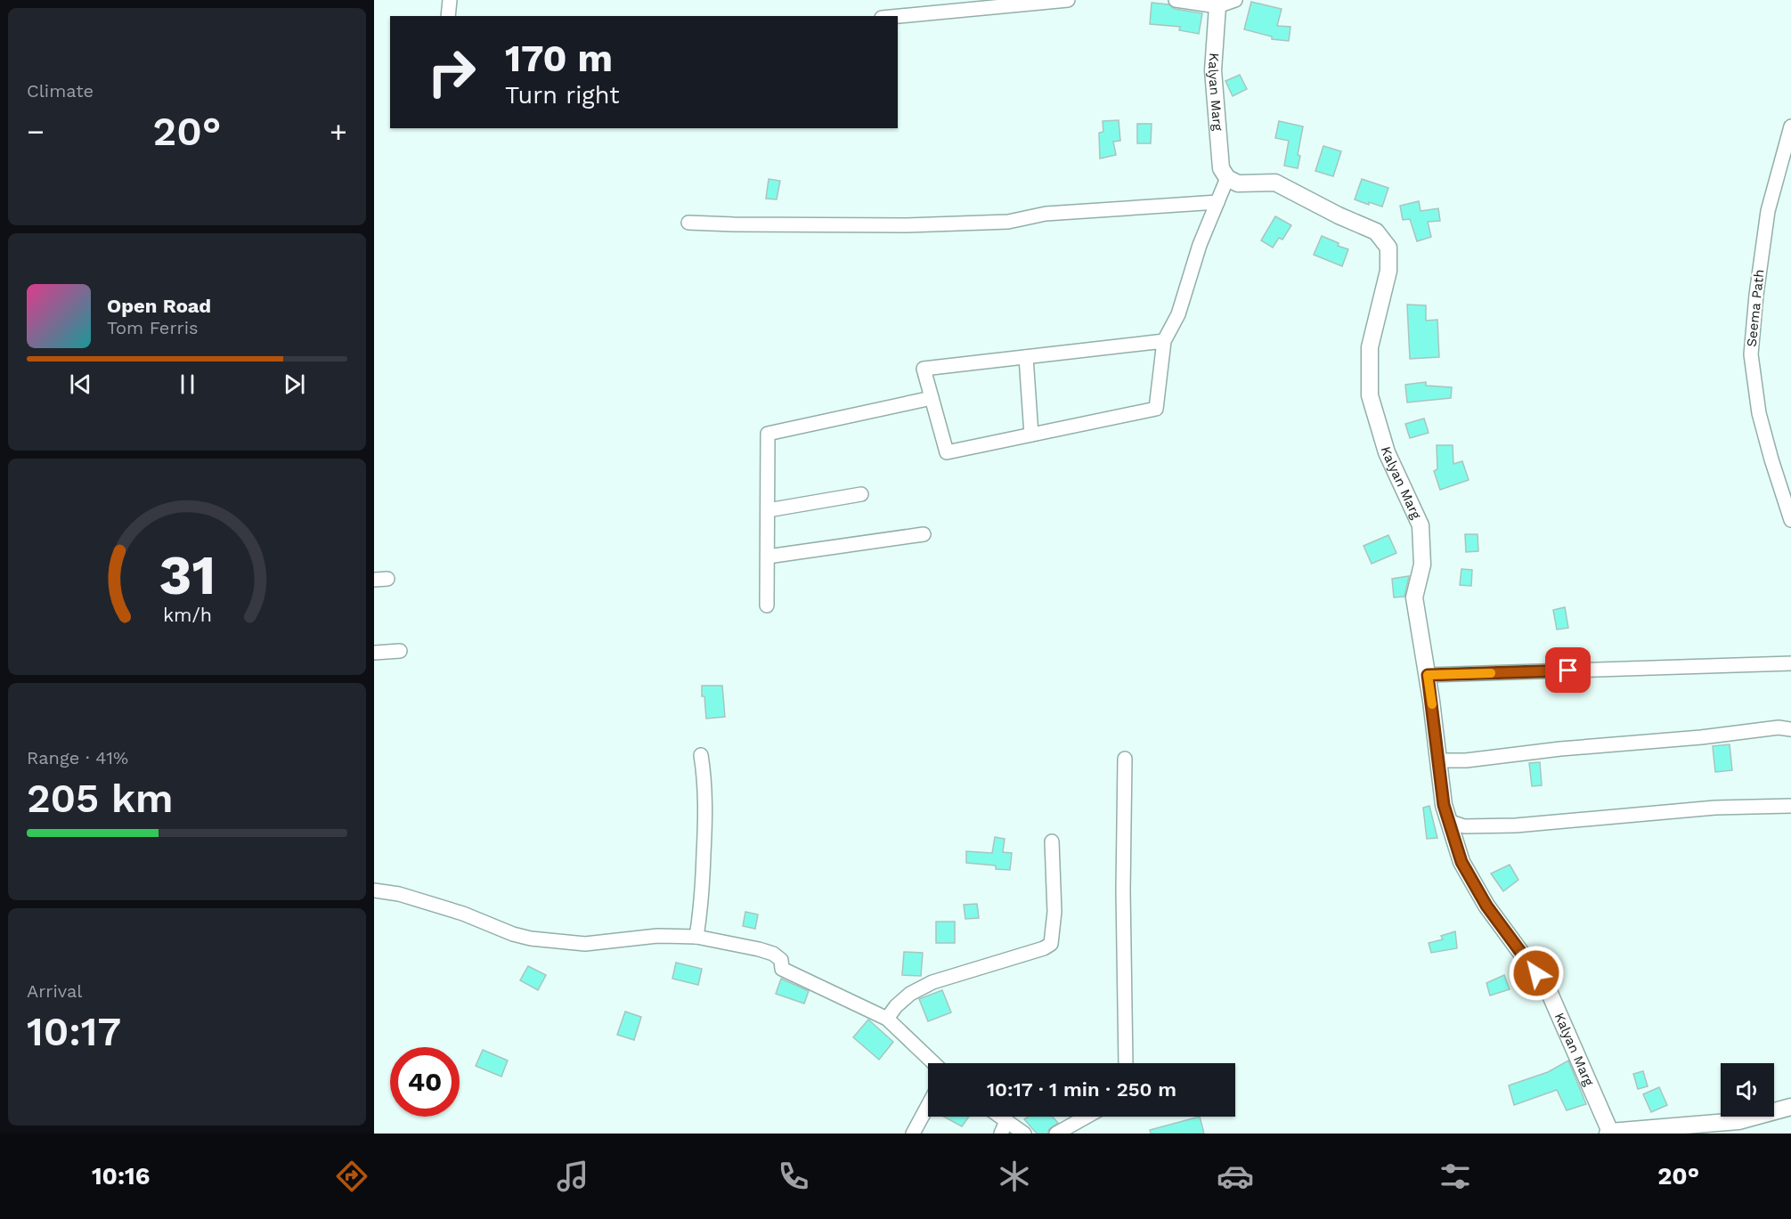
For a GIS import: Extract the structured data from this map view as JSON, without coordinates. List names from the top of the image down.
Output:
{
  "streets": {
    "street": ["Kalyan Marg", "Seema Path"]
  },
  "page": {
    "tile": [
      "Climate",
      ["Range · 41%", "205 km"],
      ["Arrival", "10:17"]
    ],
    "turn": ["170 m", "Turn right"],
    "heat": ["−", "20°", "+"],
    "song": ["Open Road", "Tom Ferris"],
    "limit": "40",
    "trip": "10:17 · 1 min · 250 m",
    "tabs": ["10:16", "20°"],
    "gauge": ["31", "km/h"]
  }
}
